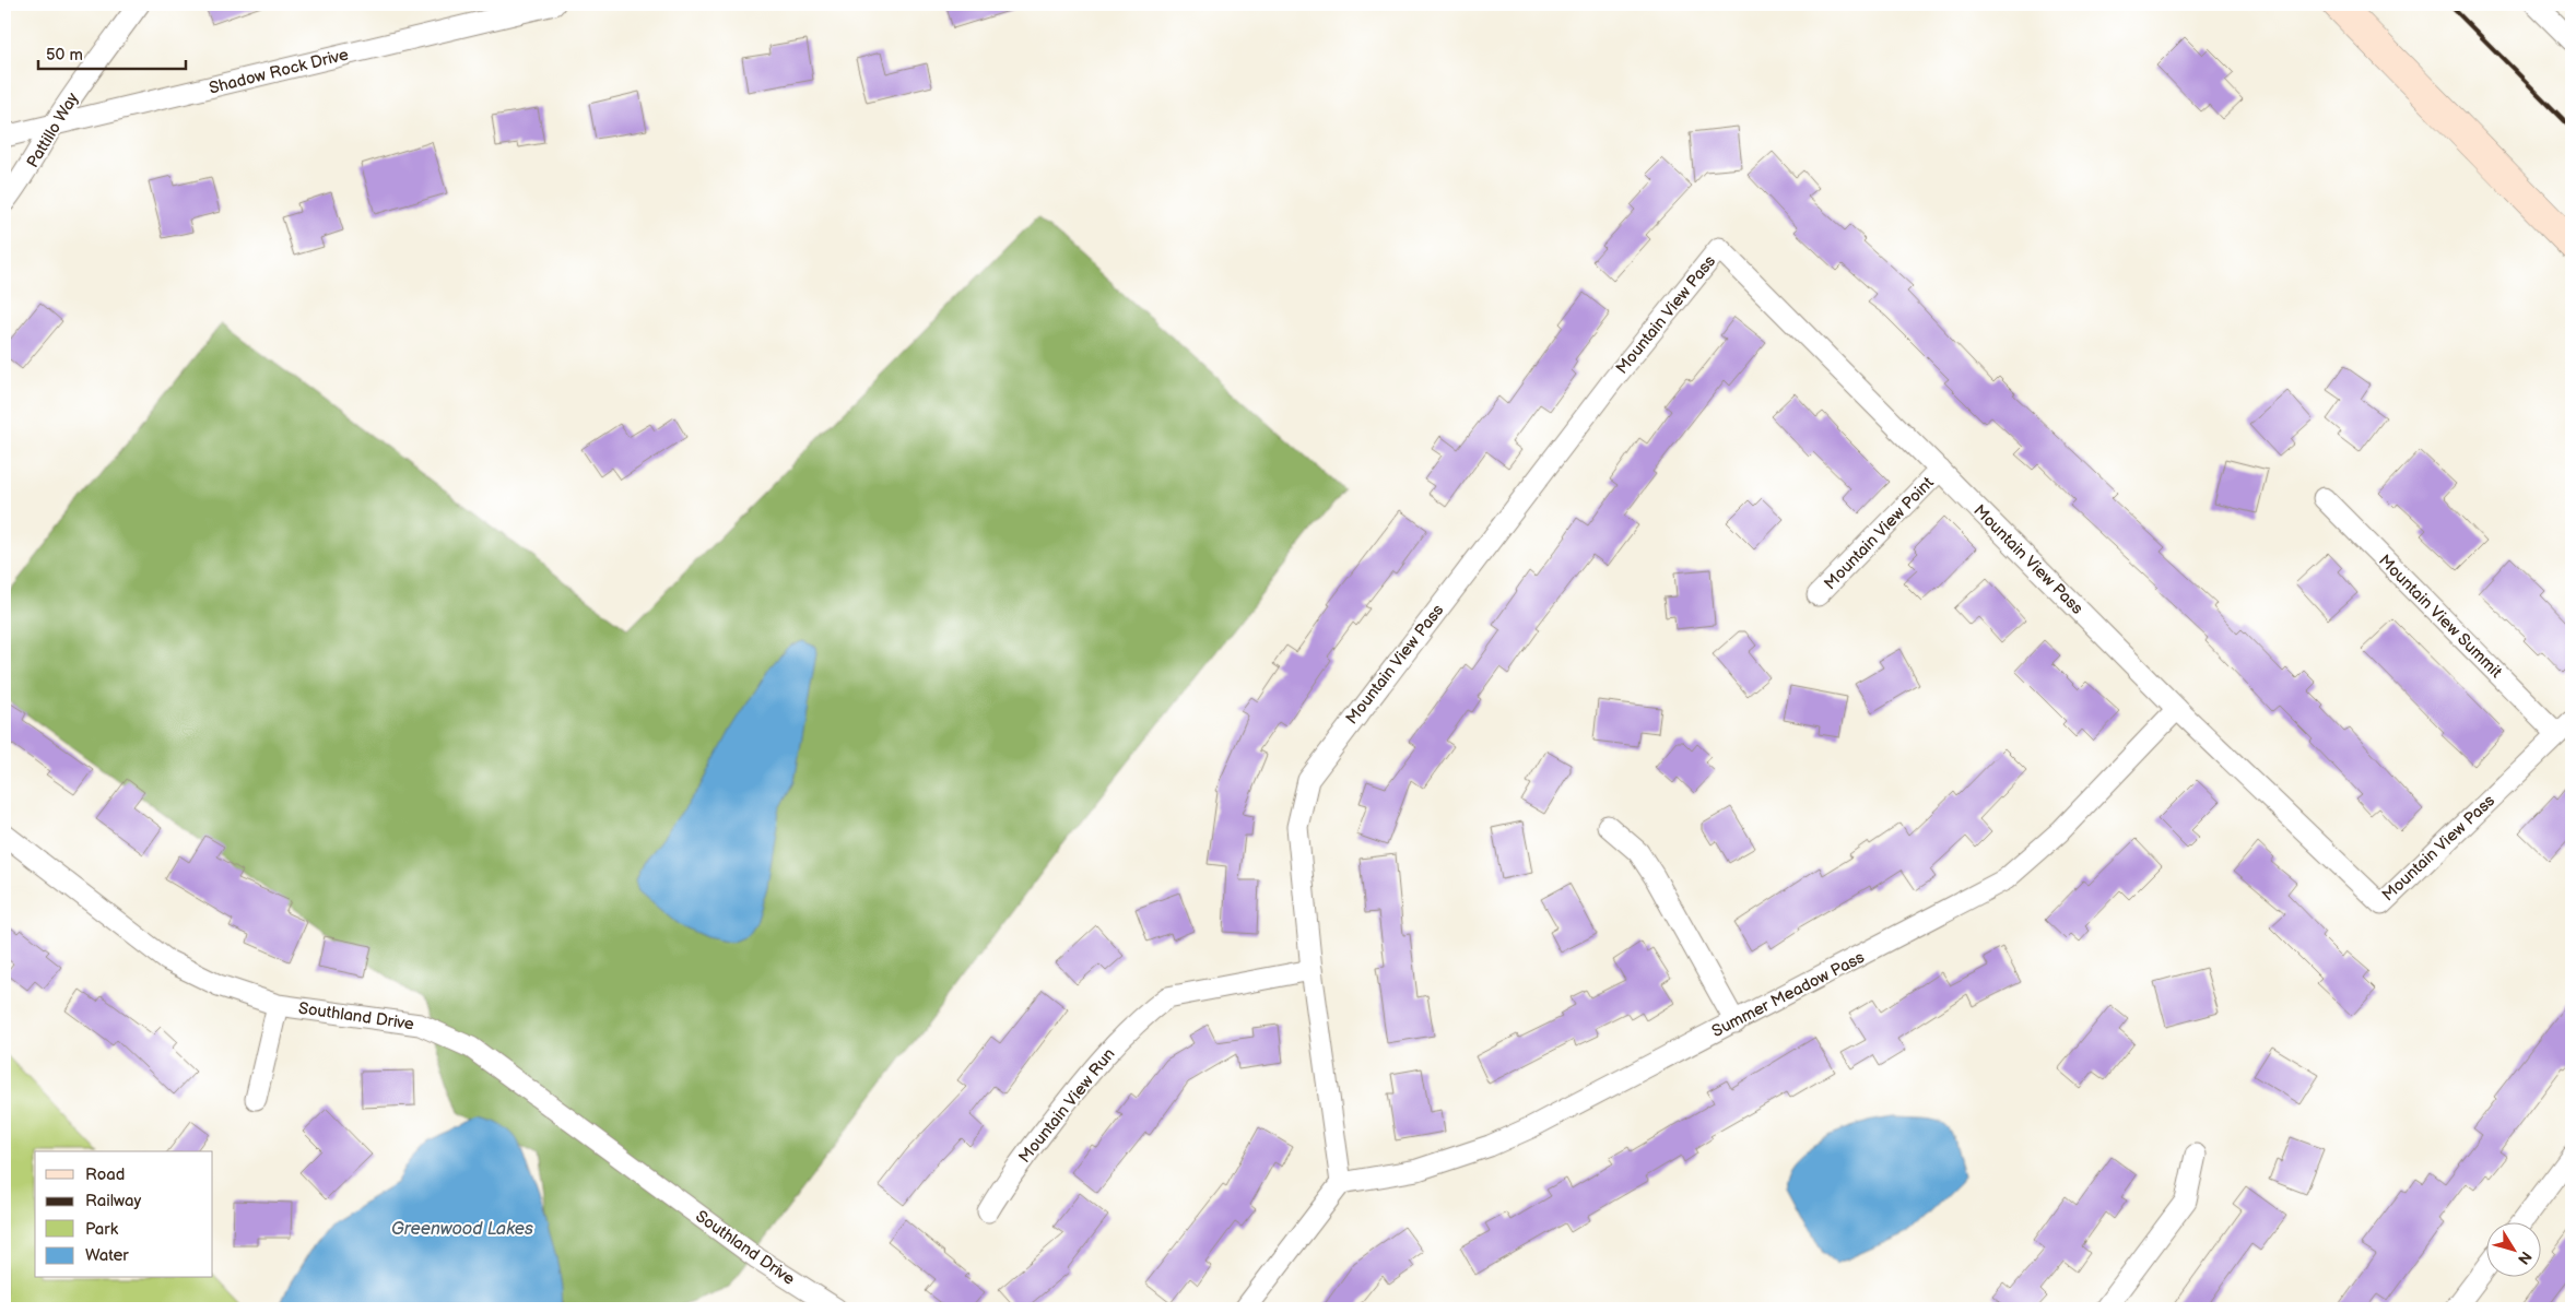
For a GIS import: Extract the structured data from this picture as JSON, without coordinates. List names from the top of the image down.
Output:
{
  "streets": {
    "street": [
      "Shadow Rock Drive",
      "Pattillo Way",
      "Mountain View Pass",
      "Mountain View Point",
      "Mountain View Summit",
      "Summer Meadow Pass",
      "Southland Drive",
      "Mountain View Run"
    ]
  },
  "crossings": [
    ["Shadow Rock Drive", "Pattillo Way"],
    ["Mountain View Pass", "Mountain View Point"],
    ["Mountain View Pass", "Mountain View Summit"],
    ["Mountain View Pass", "Summer Meadow Pass"],
    ["Mountain View Pass", "Mountain View Run"]
  ],
  "water": ["Greenwood Lakes"],
  "legend": [
    "Road",
    "Railway",
    "Park",
    "Water"
  ],
  "scale_bar": "50 m",
  "north": "bottom right"
}
